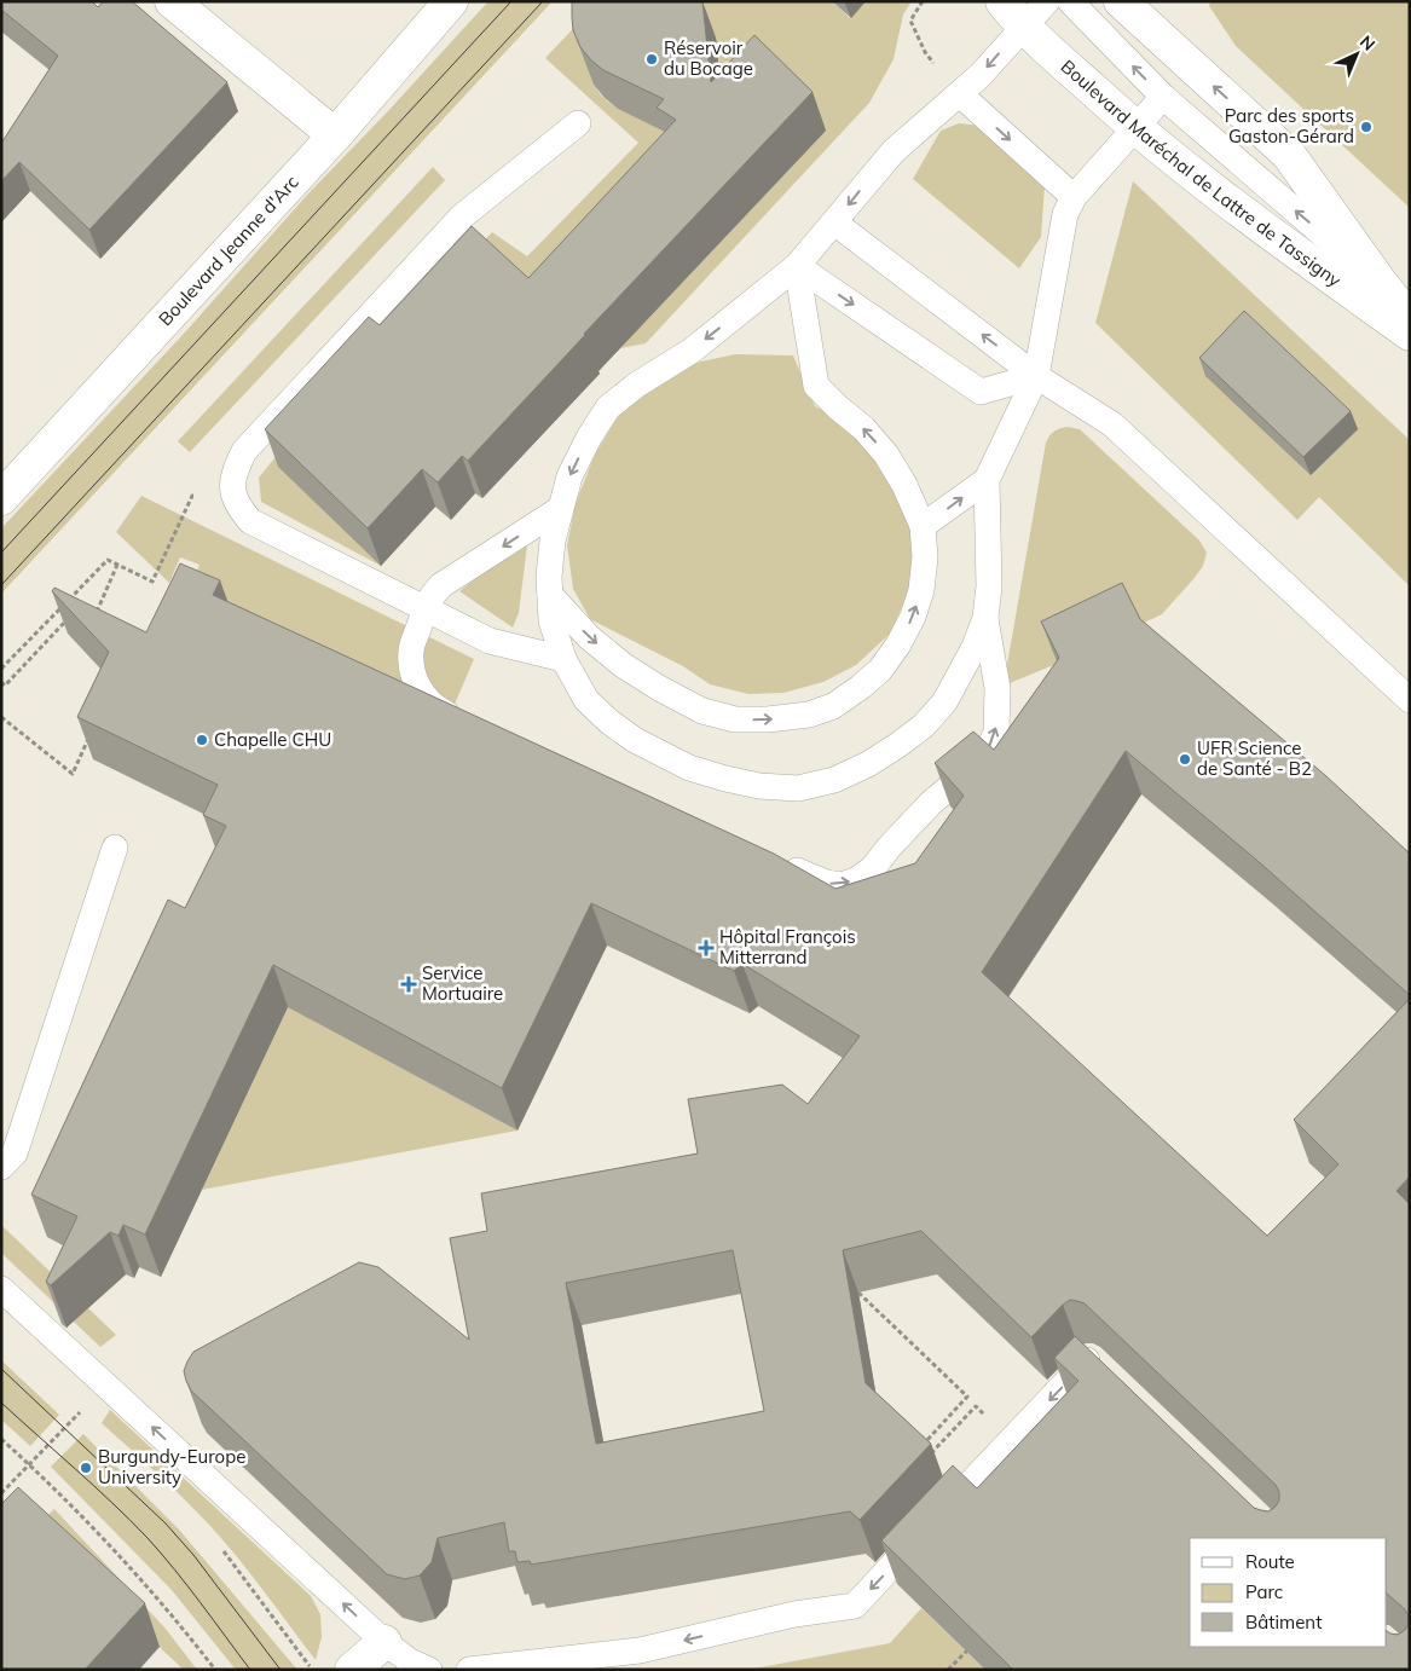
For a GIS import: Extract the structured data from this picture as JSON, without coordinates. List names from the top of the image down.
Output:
{
  "streets": {
    "street": ["Boulevard Maréchal de Lattre de Tassigny", "Boulevard Jeanne d'Arc"]
  },
  "places": {
    "other": [
      "Réservoir du Bocage",
      "Parc des sports Gaston-Gérard",
      "Chapelle CHU",
      "UFR Science de Santé - B2",
      "Burgundy-Europe University"
    ],
    "health": ["Hôpital François Mitterrand", "Service Mortuaire"]
  },
  "legend": ["Route", "Parc", "Bâtiment"],
  "north": "top right"
}
